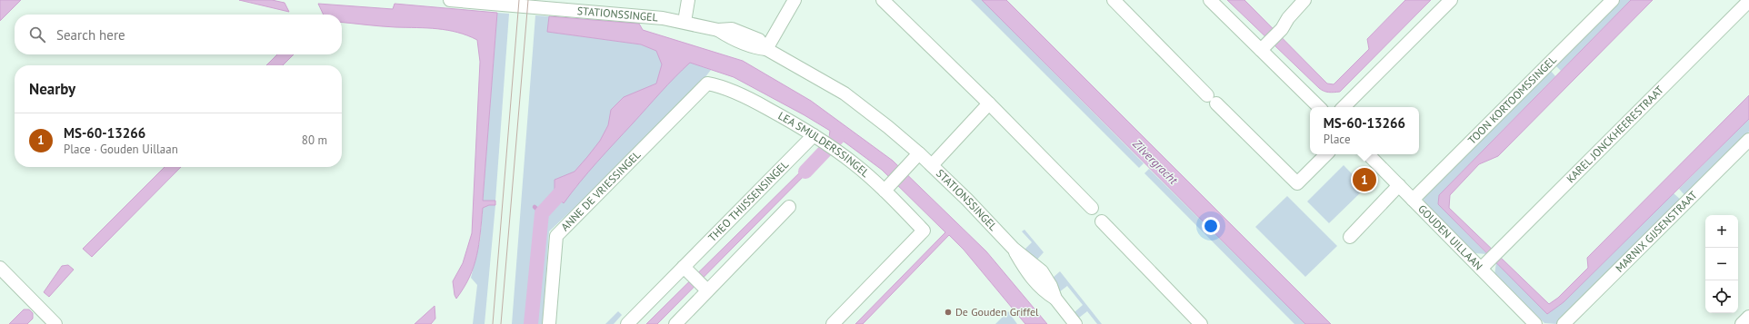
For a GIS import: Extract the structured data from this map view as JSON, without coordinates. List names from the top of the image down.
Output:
{
  "streets": {
    "street": [
      "STATIONSSINGEL",
      "TOON KORTOOMSSINGEL",
      "KAREL JONCKHEERESTRAAT",
      "LEA SMULDERSSINGEL",
      "ANNE DE VRIESSINGEL",
      "THEO THIJSSENSINGEL",
      "MARNIX GIJSENSTRAAT",
      "GOUDEN UILLAAN"
    ]
  },
  "crossings": [
    ["TOON KORTOOMSSINGEL", "GOUDEN UILLAAN"],
    ["KAREL JONCKHEERESTRAAT", "GOUDEN UILLAAN"],
    ["LEA SMULDERSSINGEL", "ANNE DE VRIESSINGEL"],
    ["LEA SMULDERSSINGEL", "THEO THIJSSENSINGEL"]
  ],
  "water": ["Zilvergracht"],
  "places": ["De Gouden Griffel"],
  "page": {
    "search": "Search here",
    "heading": "Nearby",
    "popup": ["MS-60-13266", "Place"],
    "list": [
      {
        "mark": "1",
        "name": "MS-60-13266",
        "note": "Place · Gouden Uillaan",
        "value": "80 m"
      }
    ],
    "pins": "1",
    "map_buttons": ["+", "−"]
  }
}
